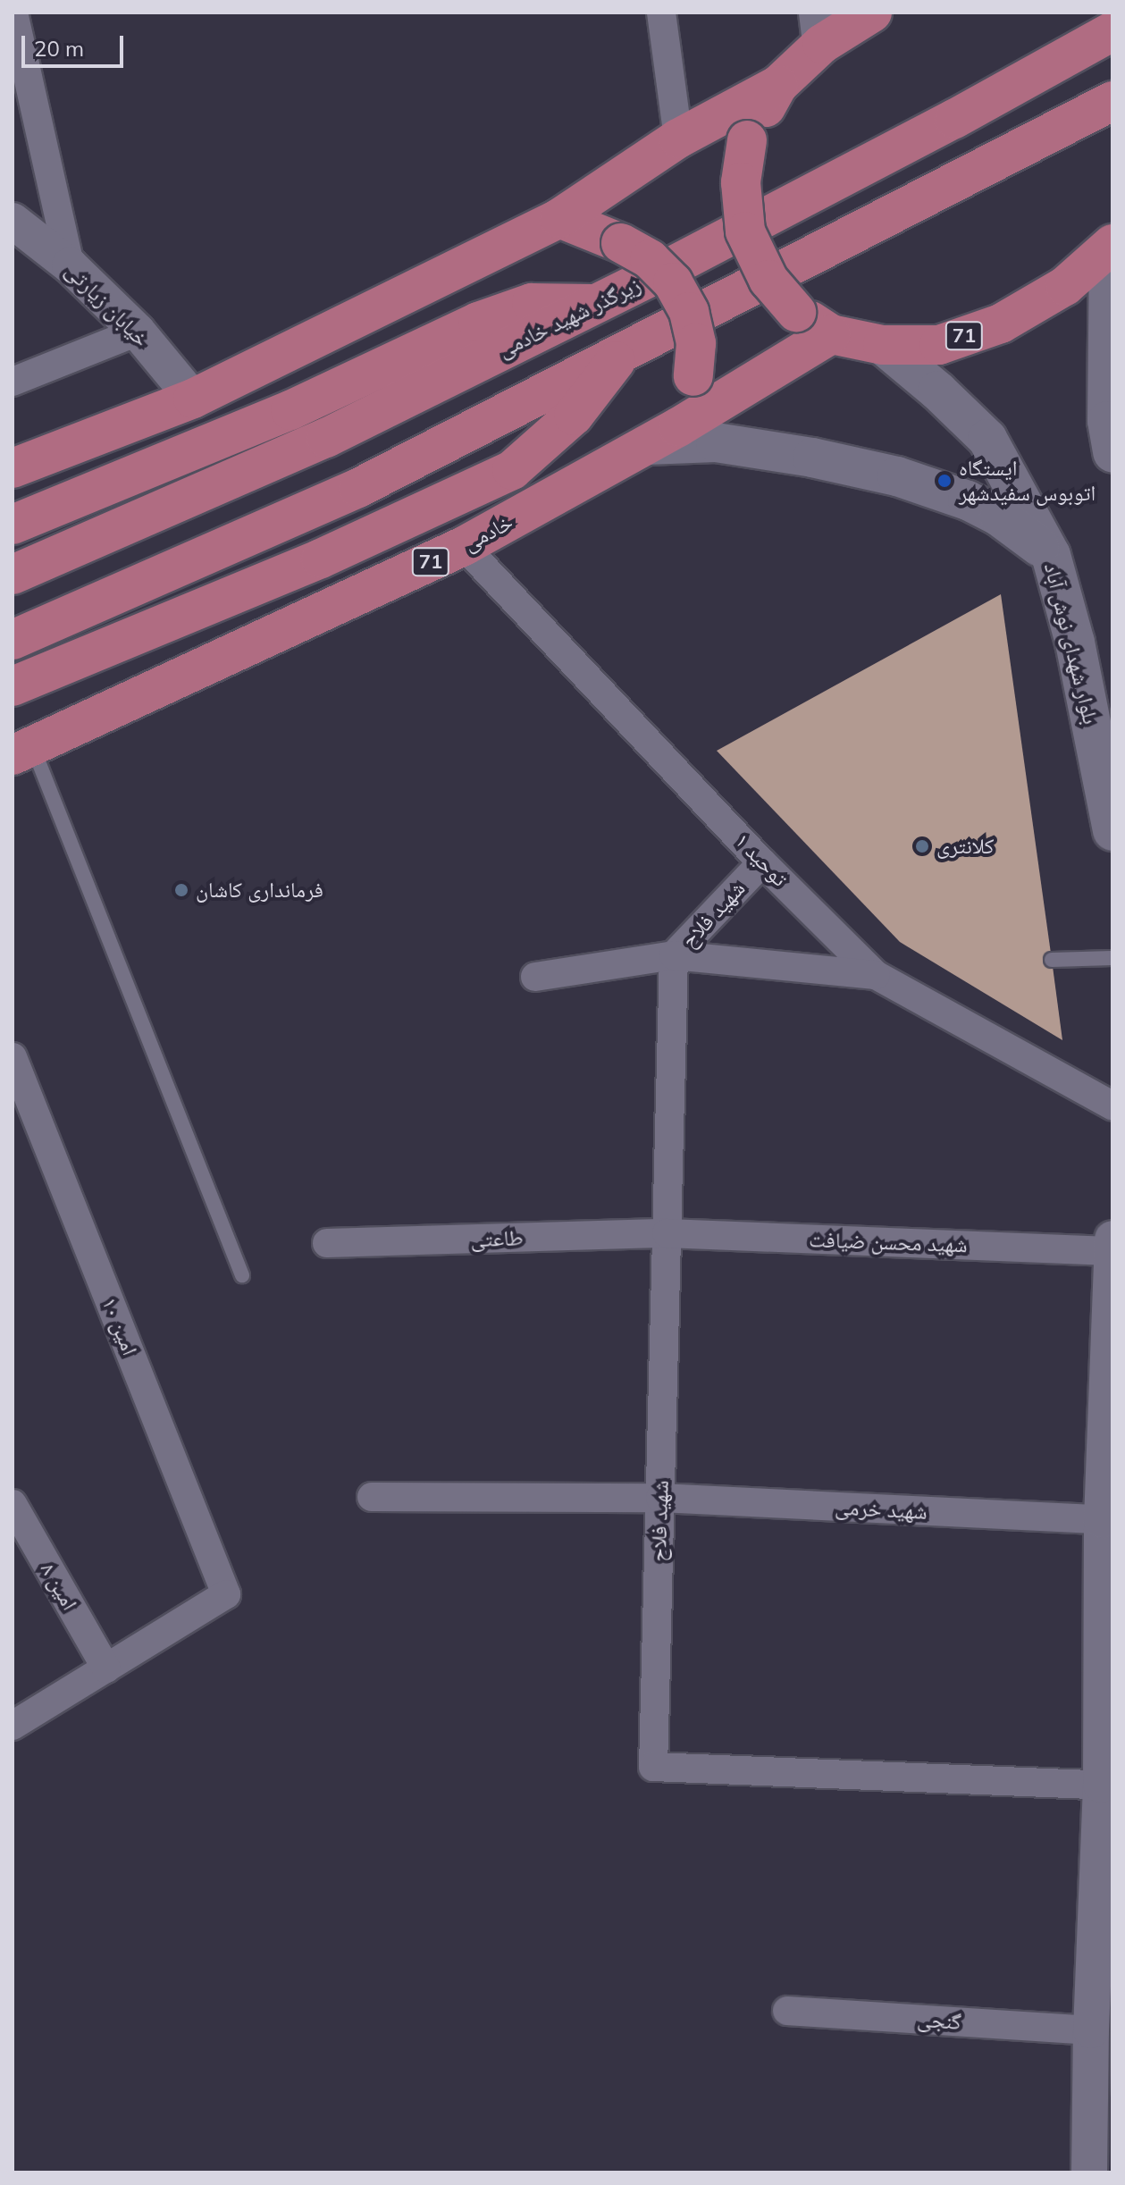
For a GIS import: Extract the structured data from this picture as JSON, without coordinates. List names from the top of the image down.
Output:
{
  "streets": {
    "highway": ["زیرگذر شهید خادمی", "71", "خادمی"],
    "main road": ["بلوار شهدای نوش آباد"],
    "street": [
      "خیابان زیارتی",
      "توحید ۱",
      "شهید فلاح",
      "طاعتی",
      "شهید محسن ضیافت",
      "امین ۱۰",
      "شهید خرمی",
      "امین ۸",
      "گنجی"
    ]
  },
  "crossings": [
    ["خیابان زیارتی", "71"],
    ["71", "خادمی"],
    ["71", "بلوار شهدای نوش آباد"],
    ["خادمی", "توحید ۱"],
    ["توحید ۱", "شهید فلاح"],
    ["شهید فلاح", "طاعتی"],
    ["شهید فلاح", "شهید محسن ضیافت"],
    ["شهید فلاح", "شهید خرمی"],
    ["طاعتی", "شهید محسن ضیافت"],
    ["امین ۱۰", "امین ۸"]
  ],
  "places": ["ایستگاه اتوبوس سفیدشهر", "کلانتری", "فرمانداری کاشان"],
  "scale_bar": "20 m"
}
